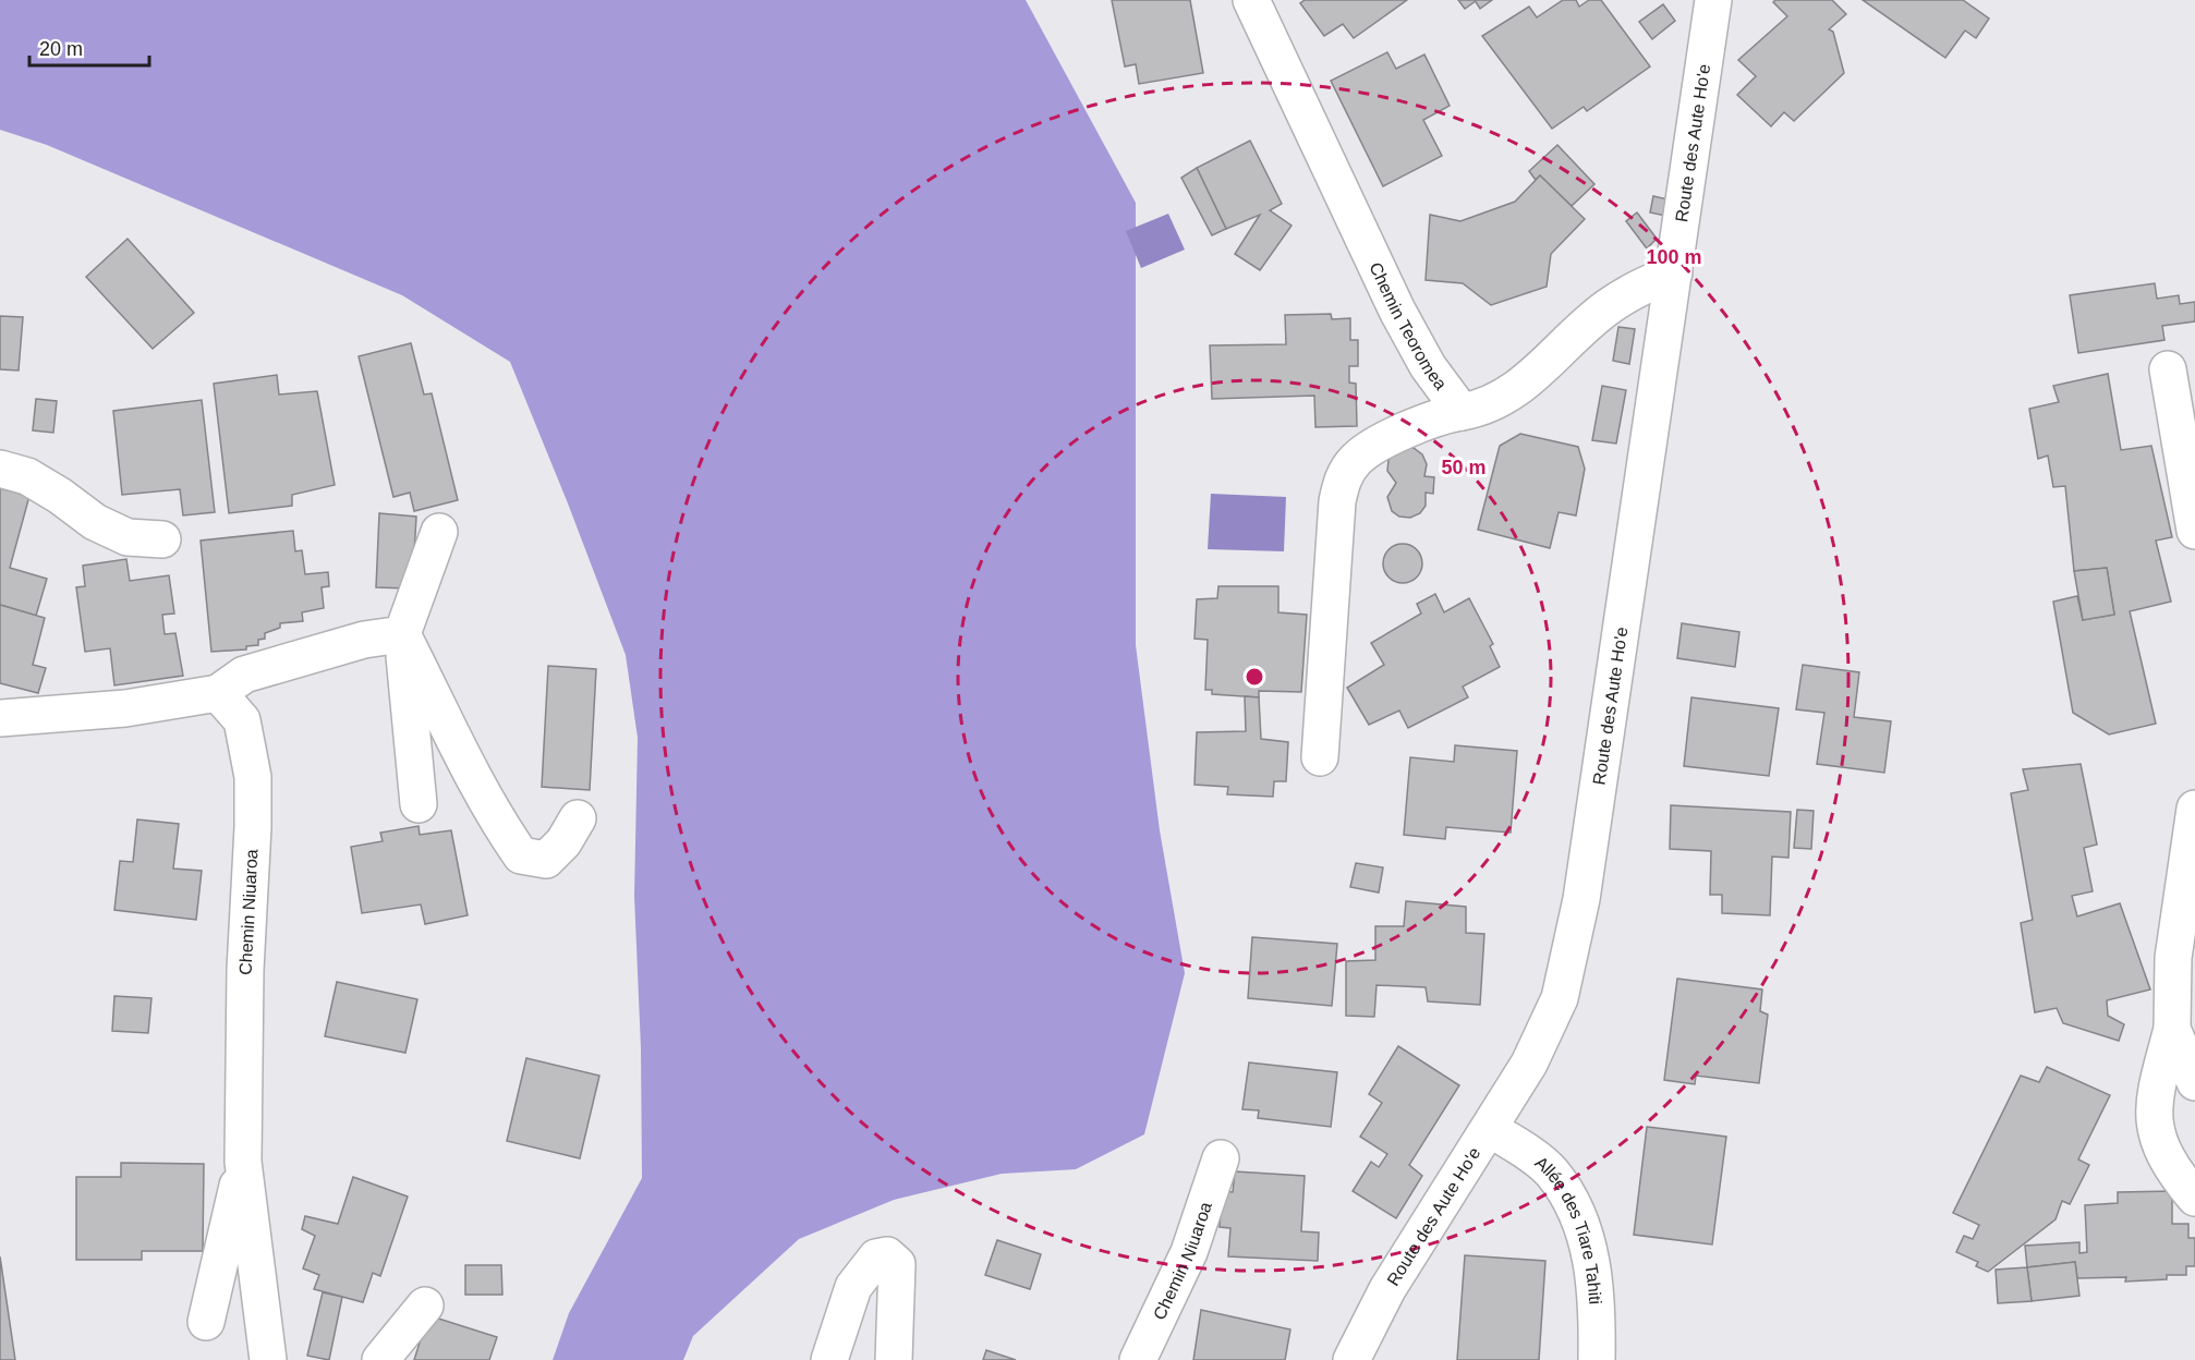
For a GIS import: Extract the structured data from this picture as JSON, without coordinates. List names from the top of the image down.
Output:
{
  "streets": {
    "street": [
      "Route des Aute Ho'e",
      "Chemin Teoromea",
      "Chemin Niuaroa",
      "Allée des Tiare Tahiti"
    ]
  },
  "crossings": [
    ["Route des Aute Ho'e", "Allée des Tiare Tahiti"]
  ],
  "scale_bar": "20 m",
  "rings": ["100 m", "50 m"]
}
